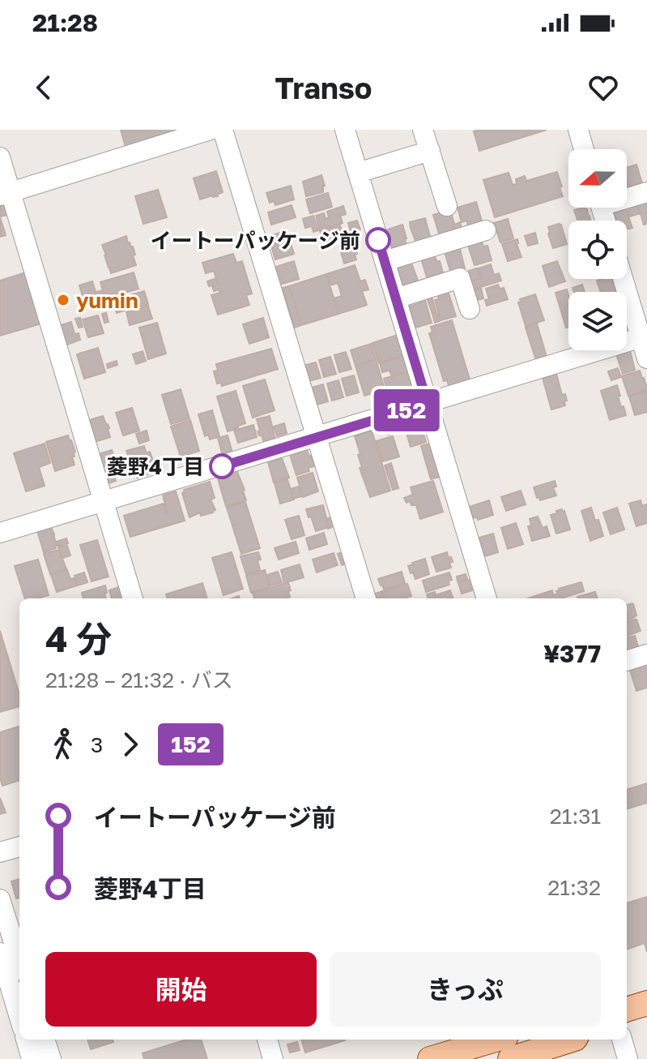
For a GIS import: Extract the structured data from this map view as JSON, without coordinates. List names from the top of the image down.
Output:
{
  "places": ["イートーパッケージ前", "yumin", "菱野4丁目"],
  "lines": ["bus line 152"],
  "north": "left",
  "page": {
    "status": "21:28",
    "header": "Transo",
    "on_map": "152",
    "heading": ["4 分", "21:28 – 21:32 · バス", "¥377"],
    "legs": ["3", "152"],
    "list": [
      {
        "name": "イートーパッケージ前",
        "value": "21:31"
      },
      {
        "name": "菱野4丁目",
        "value": "21:32"
      }
    ],
    "buttons": ["開始", "きっぷ"]
  }
}
